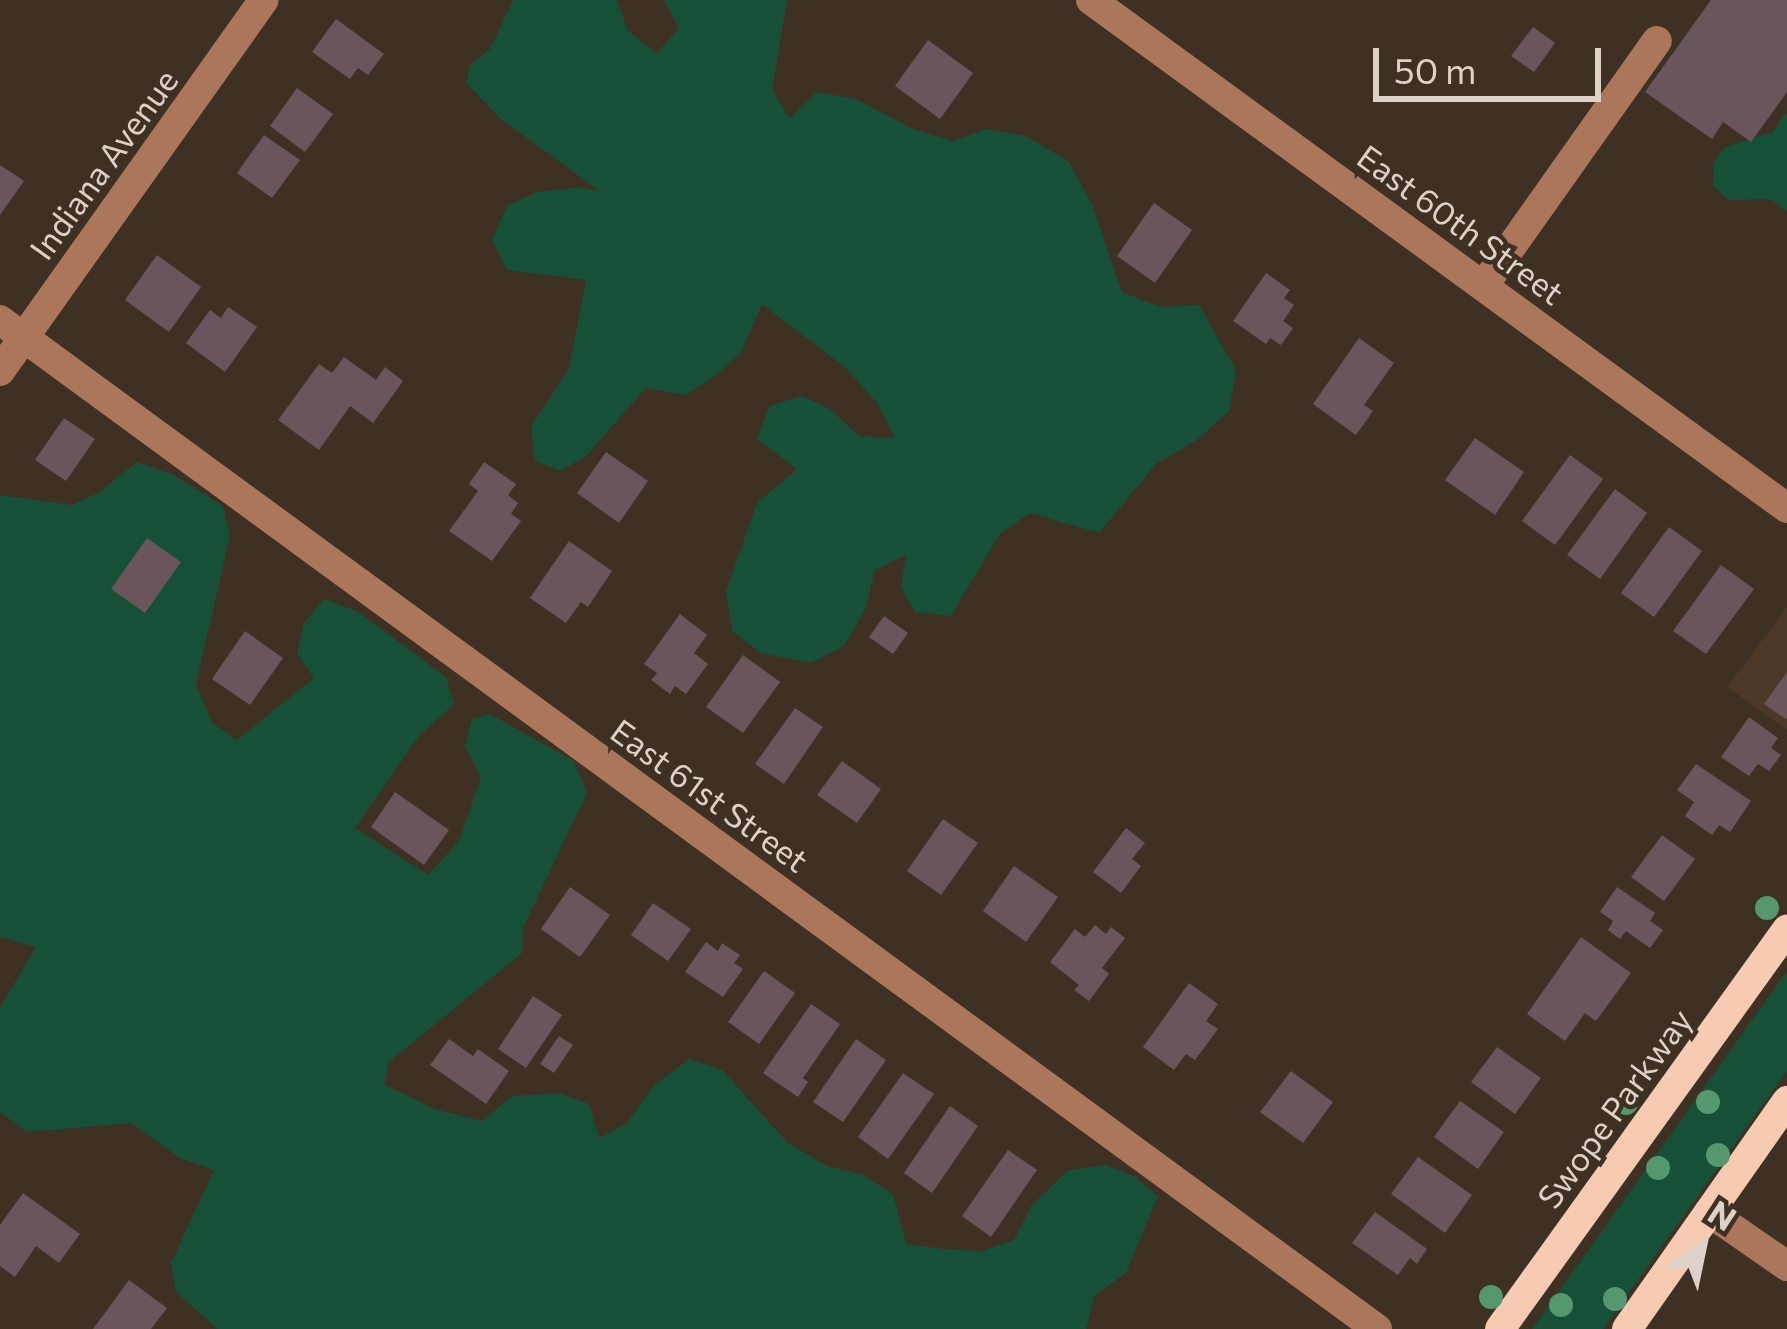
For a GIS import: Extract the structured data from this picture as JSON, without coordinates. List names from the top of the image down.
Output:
{
  "streets": {
    "main road": ["Swope Parkway"],
    "street": ["Indiana Avenue", "East 60th Street", "East 61st Street"]
  },
  "crossings": [
    ["Indiana Avenue", "East 61st Street"]
  ],
  "scale_bar": "50 m",
  "north": "top right"
}
